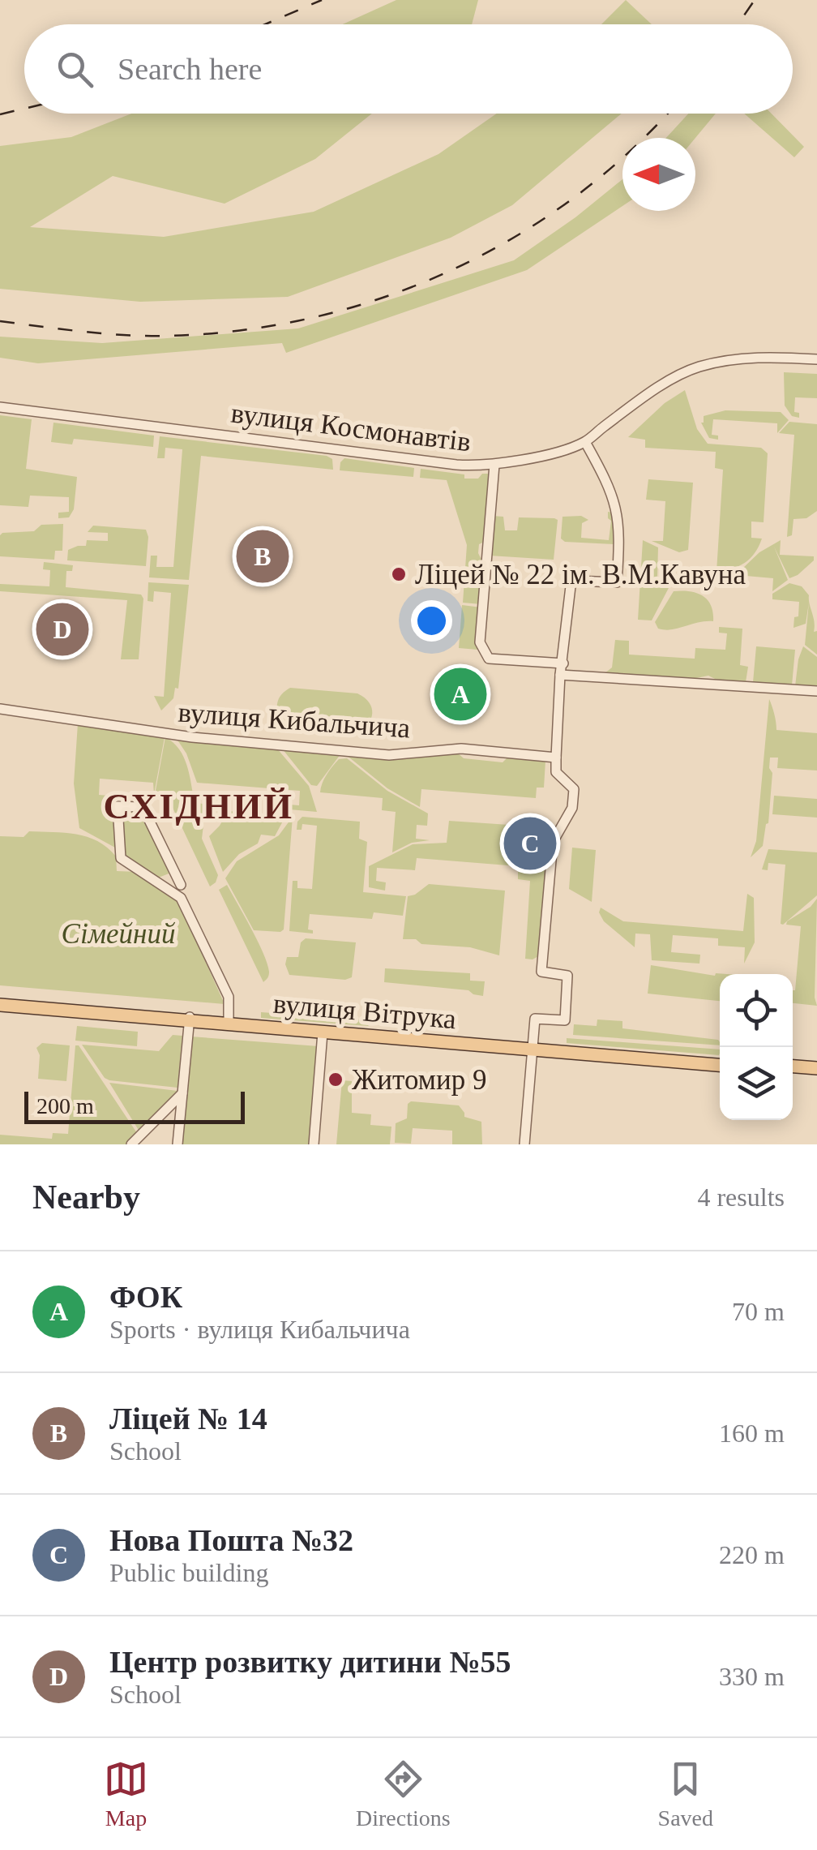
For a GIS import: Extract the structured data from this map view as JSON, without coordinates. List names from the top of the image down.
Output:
{
  "streets": {
    "main road": ["вулиця Вітрука"],
    "street": ["вулиця Космонавтів", "вулиця Кибальчича"]
  },
  "districts": ["СХІДНИЙ"],
  "parks": ["Сімейний"],
  "places": ["Ліцей № 22 ім. В.М.Кавуна", "Житомир 9"],
  "scale_bar": "200 m",
  "north": "left",
  "page": {
    "search": "Search here",
    "pins": [
      "B",
      "D",
      "A",
      "C"
    ],
    "scale": "200 m",
    "heading": ["Nearby", "4 results"],
    "list": [
      {
        "mark": "A",
        "name": "ФОК",
        "note": "Sports · вулиця Кибальчича",
        "value": "70 m"
      },
      {
        "mark": "B",
        "name": "Ліцей № 14",
        "note": "School",
        "value": "160 m"
      },
      {
        "mark": "C",
        "name": "Нова Пошта №32",
        "note": "Public building",
        "value": "220 m"
      },
      {
        "mark": "D",
        "name": "Центр розвитку дитини №55",
        "note": "School",
        "value": "330 m"
      }
    ],
    "nav": ["Map", "Directions", "Saved"]
  }
}
